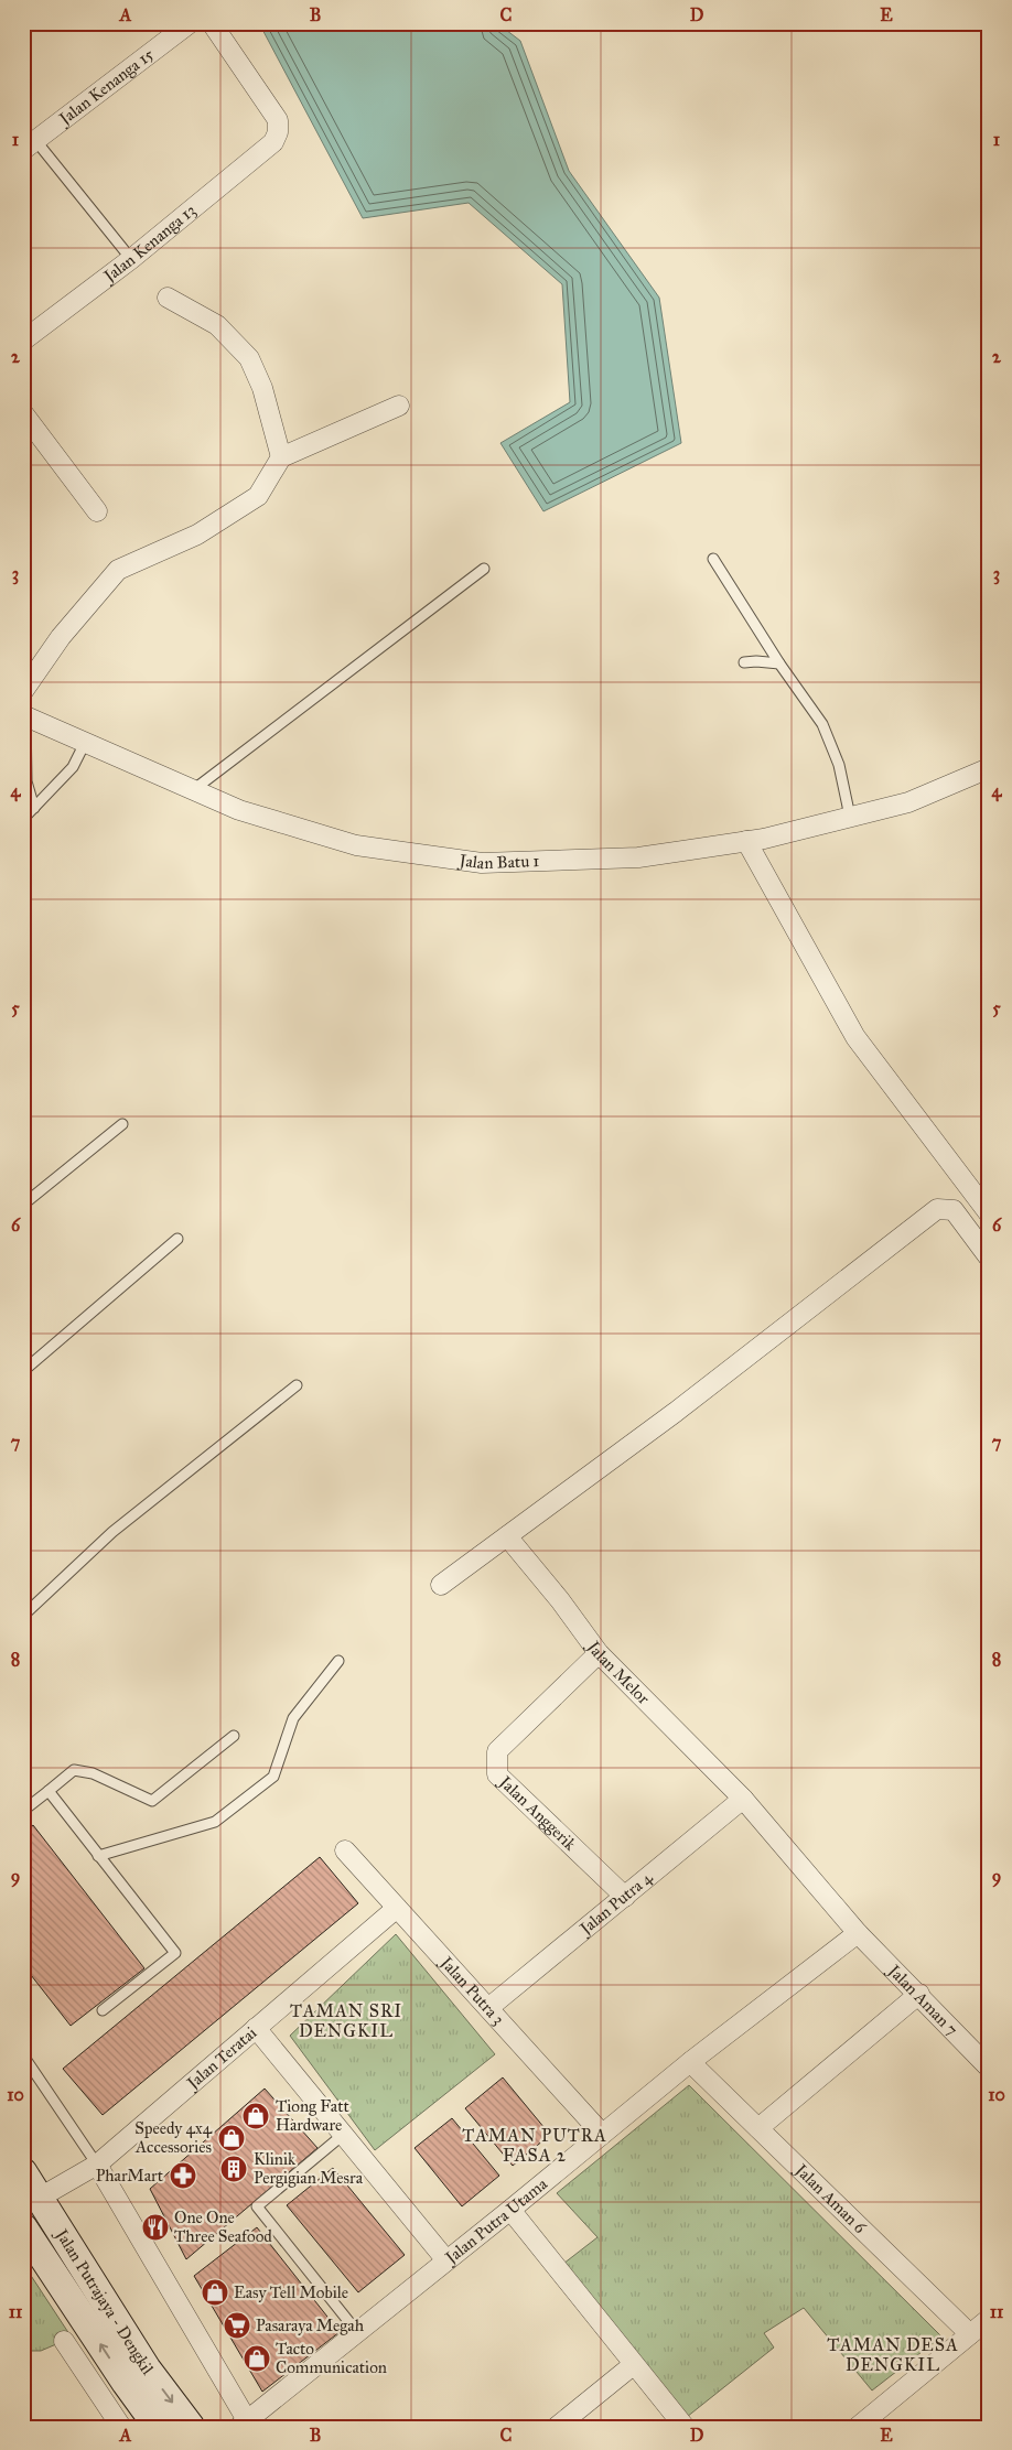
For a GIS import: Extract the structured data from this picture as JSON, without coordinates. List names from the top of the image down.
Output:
{
  "streets": {
    "main road": ["Jalan Putrajaya - Dengkil"],
    "street": [
      "Jalan Kenanga 15",
      "Jalan Kenanga 13",
      "Jalan Batu 1",
      "Jalan Melor",
      "Jalan Anggerik",
      "Jalan Putra 4",
      "Jalan Putra 3",
      "Jalan Aman 7",
      "Jalan Teratai",
      "Jalan Aman 6",
      "Jalan Putra Utama"
    ]
  },
  "crossings": [
    ["Jalan Melor", "Jalan Anggerik"],
    ["Jalan Melor", "Jalan Putra 4"],
    ["Jalan Melor", "Jalan Aman 7"],
    ["Jalan Melor", "Jalan Putra Utama"],
    ["Jalan Anggerik", "Jalan Putra 4"],
    ["Jalan Putra 4", "Jalan Putra 3"],
    ["Jalan Putra 3", "Jalan Teratai"],
    ["Jalan Putra 3", "Jalan Putra Utama"],
    ["Jalan Aman 7", "Jalan Putra Utama"],
    ["Jalan Teratai", "Jalan Putrajaya - Dengkil"],
    ["Jalan Aman 6", "Jalan Putra Utama"]
  ],
  "districts": ["TAMAN SRI DENGKIL", "TAMAN PUTRA FASA 2", "TAMAN DESA DENGKIL"],
  "places": {
    "shop": [
      "Tiong Fatt Hardware",
      "Speedy 4x4 Accessories",
      "Easy Tell Mobile",
      "Tacto Communication"
    ],
    "building": ["Klinik Pergigian Mesra"],
    "pharmacy": ["PharMart"],
    "restaurant": ["One One Three Seafood"],
    "supermarket": ["Pasaraya Megah"]
  },
  "grid": {
    "columns": [
      "A",
      "B",
      "C",
      "D",
      "E"
    ],
    "rows": [
      "1",
      "2",
      "3",
      "4",
      "5",
      "6",
      "7",
      "8",
      "9",
      "10",
      "11"
    ]
  }
}
